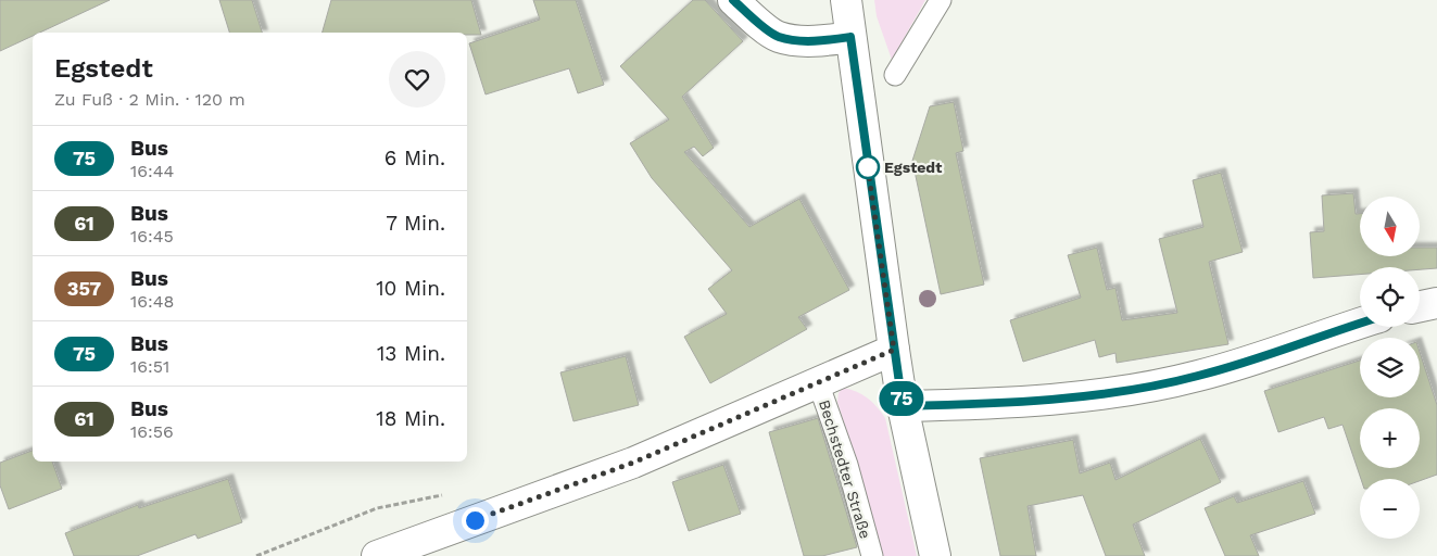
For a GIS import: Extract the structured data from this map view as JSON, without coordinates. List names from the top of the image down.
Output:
{
  "streets": {
    "lane": ["Bechstedter Straße"]
  },
  "places": ["Egstedt"],
  "lines": ["bus line 75"],
  "north": "bottom",
  "page": {
    "on_map": "75",
    "heading": ["Egstedt", "Zu Fuß · 2 Min. · 120 m"],
    "list": [
      {
        "mark": "75",
        "name": "Bus",
        "note": "16:44",
        "value": "6 Min."
      },
      {
        "mark": "61",
        "name": "Bus",
        "note": "16:45",
        "value": "7 Min."
      },
      {
        "mark": "357",
        "name": "Bus",
        "note": "16:48",
        "value": "10 Min."
      },
      {
        "mark": "75",
        "name": "Bus",
        "note": "16:51",
        "value": "13 Min."
      },
      {
        "mark": "61",
        "name": "Bus",
        "note": "16:56",
        "value": "18 Min."
      }
    ],
    "map_buttons": ["+", "−"]
  }
}
